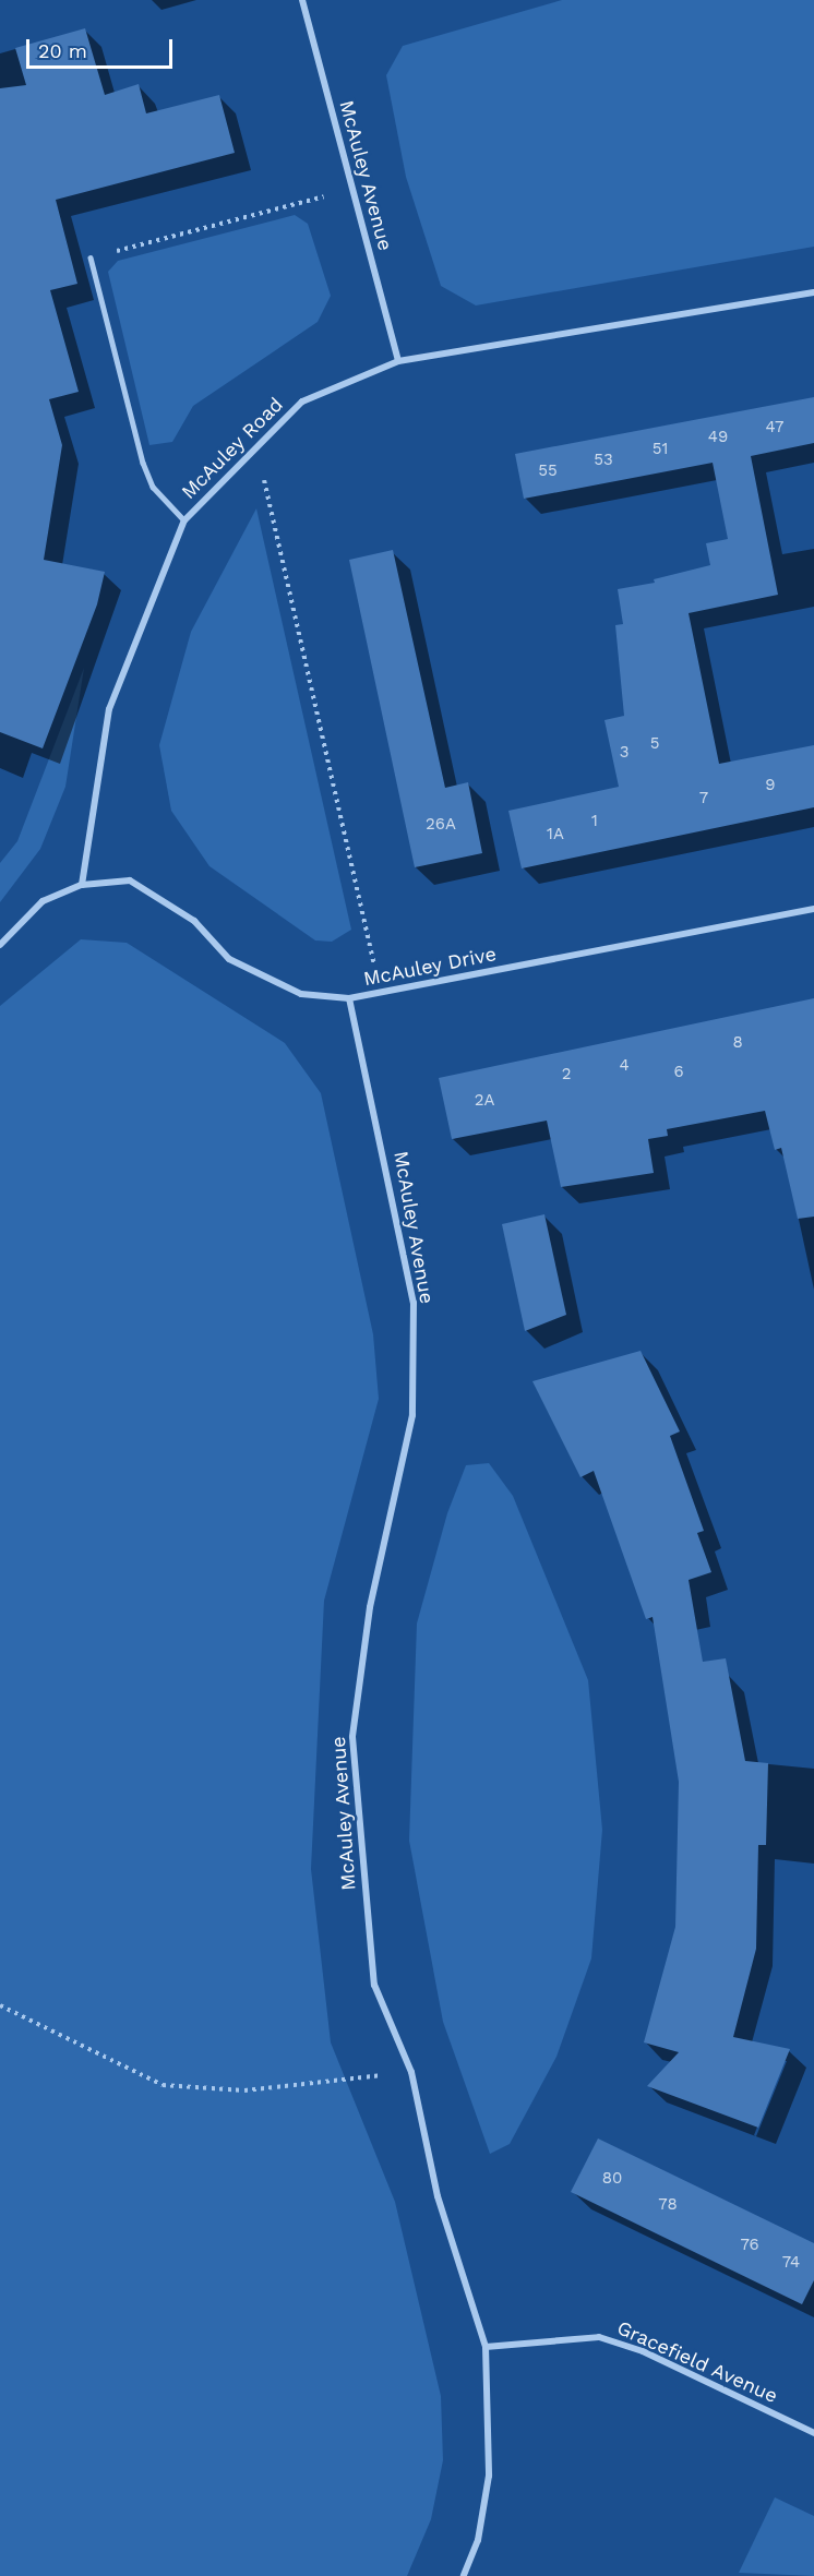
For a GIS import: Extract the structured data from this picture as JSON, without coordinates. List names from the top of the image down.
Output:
{
  "streets": {
    "street": [
      "McAuley Avenue",
      "McAuley Road",
      "McAuley Drive",
      "Gracefield Avenue"
    ]
  },
  "crossings": [
    ["McAuley Avenue", "McAuley Road"],
    ["McAuley Avenue", "McAuley Drive"],
    ["McAuley Avenue", "Gracefield Avenue"],
    ["McAuley Road", "McAuley Drive"]
  ],
  "house_numbers": [
    "47",
    "49",
    "51",
    "53",
    "55",
    "5",
    "3",
    "9",
    "7",
    "1",
    "26A",
    "1A",
    "8",
    "4",
    "6",
    "2",
    "2A",
    "80",
    "78",
    "76",
    "74"
  ],
  "scale_bar": "20 m"
}
